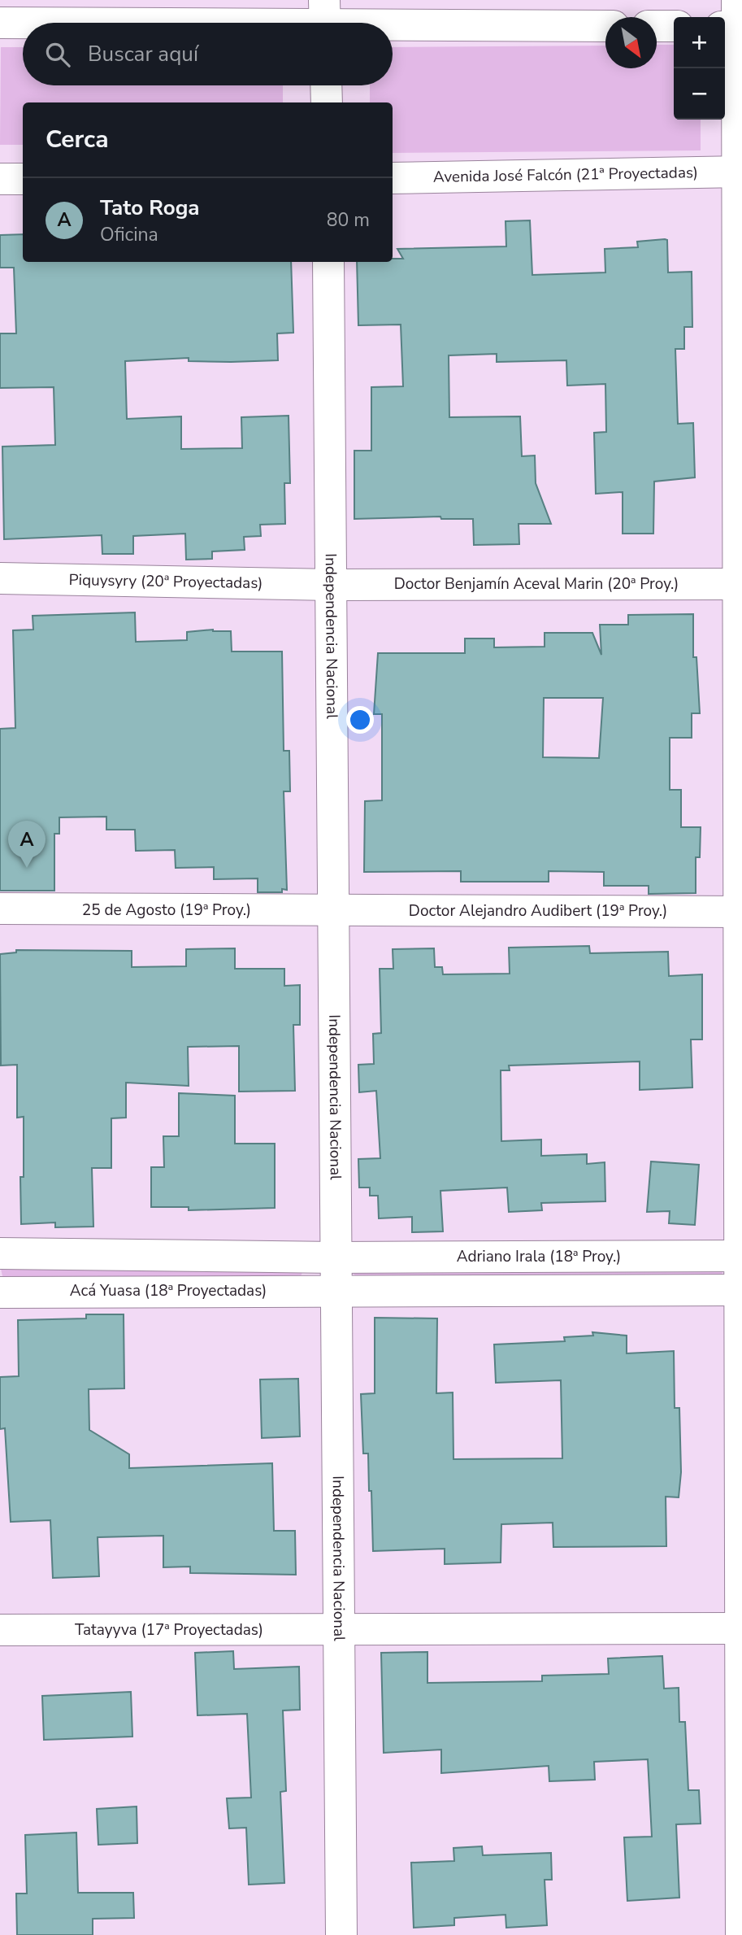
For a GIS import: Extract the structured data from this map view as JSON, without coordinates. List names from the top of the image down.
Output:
{
  "streets": {
    "street": [
      "Avenida José Falcón (21ª Proyectadas)",
      "Piquysyry (20ª Proyectadas)",
      "Doctor Benjamín Aceval Marin (20ª Proy.)",
      "Independencia Nacional",
      "25 de Agosto (19ª Proy.)",
      "Doctor Alejandro Audibert (19ª Proy.)",
      "Adriano Irala (18ª Proy.)",
      "Acá Yuasa (18ª Proyectadas)",
      "Tatayyva (17ª Proyectadas)"
    ]
  },
  "crossings": [
    ["Piquysyry (20ª Proyectadas)", "Doctor Benjamín Aceval Marin (20ª Proy.)"],
    ["Piquysyry (20ª Proyectadas)", "Independencia Nacional"],
    ["Doctor Benjamín Aceval Marin (20ª Proy.)", "Independencia Nacional"],
    ["Independencia Nacional", "25 de Agosto (19ª Proy.)"],
    ["Independencia Nacional", "Doctor Alejandro Audibert (19ª Proy.)"],
    ["Independencia Nacional", "Adriano Irala (18ª Proy.)"],
    ["Independencia Nacional", "Acá Yuasa (18ª Proyectadas)"],
    ["Independencia Nacional", "Tatayyva (17ª Proyectadas)"],
    ["25 de Agosto (19ª Proy.)", "Doctor Alejandro Audibert (19ª Proy.)"]
  ],
  "north": "bottom right",
  "page": {
    "map_buttons": ["+", "−"],
    "search": "Buscar aquí",
    "heading": "Cerca",
    "list": [
      {
        "mark": "A",
        "name": "Tato Roga",
        "note": "Oficina",
        "value": "80 m"
      }
    ],
    "pins": "A"
  }
}
